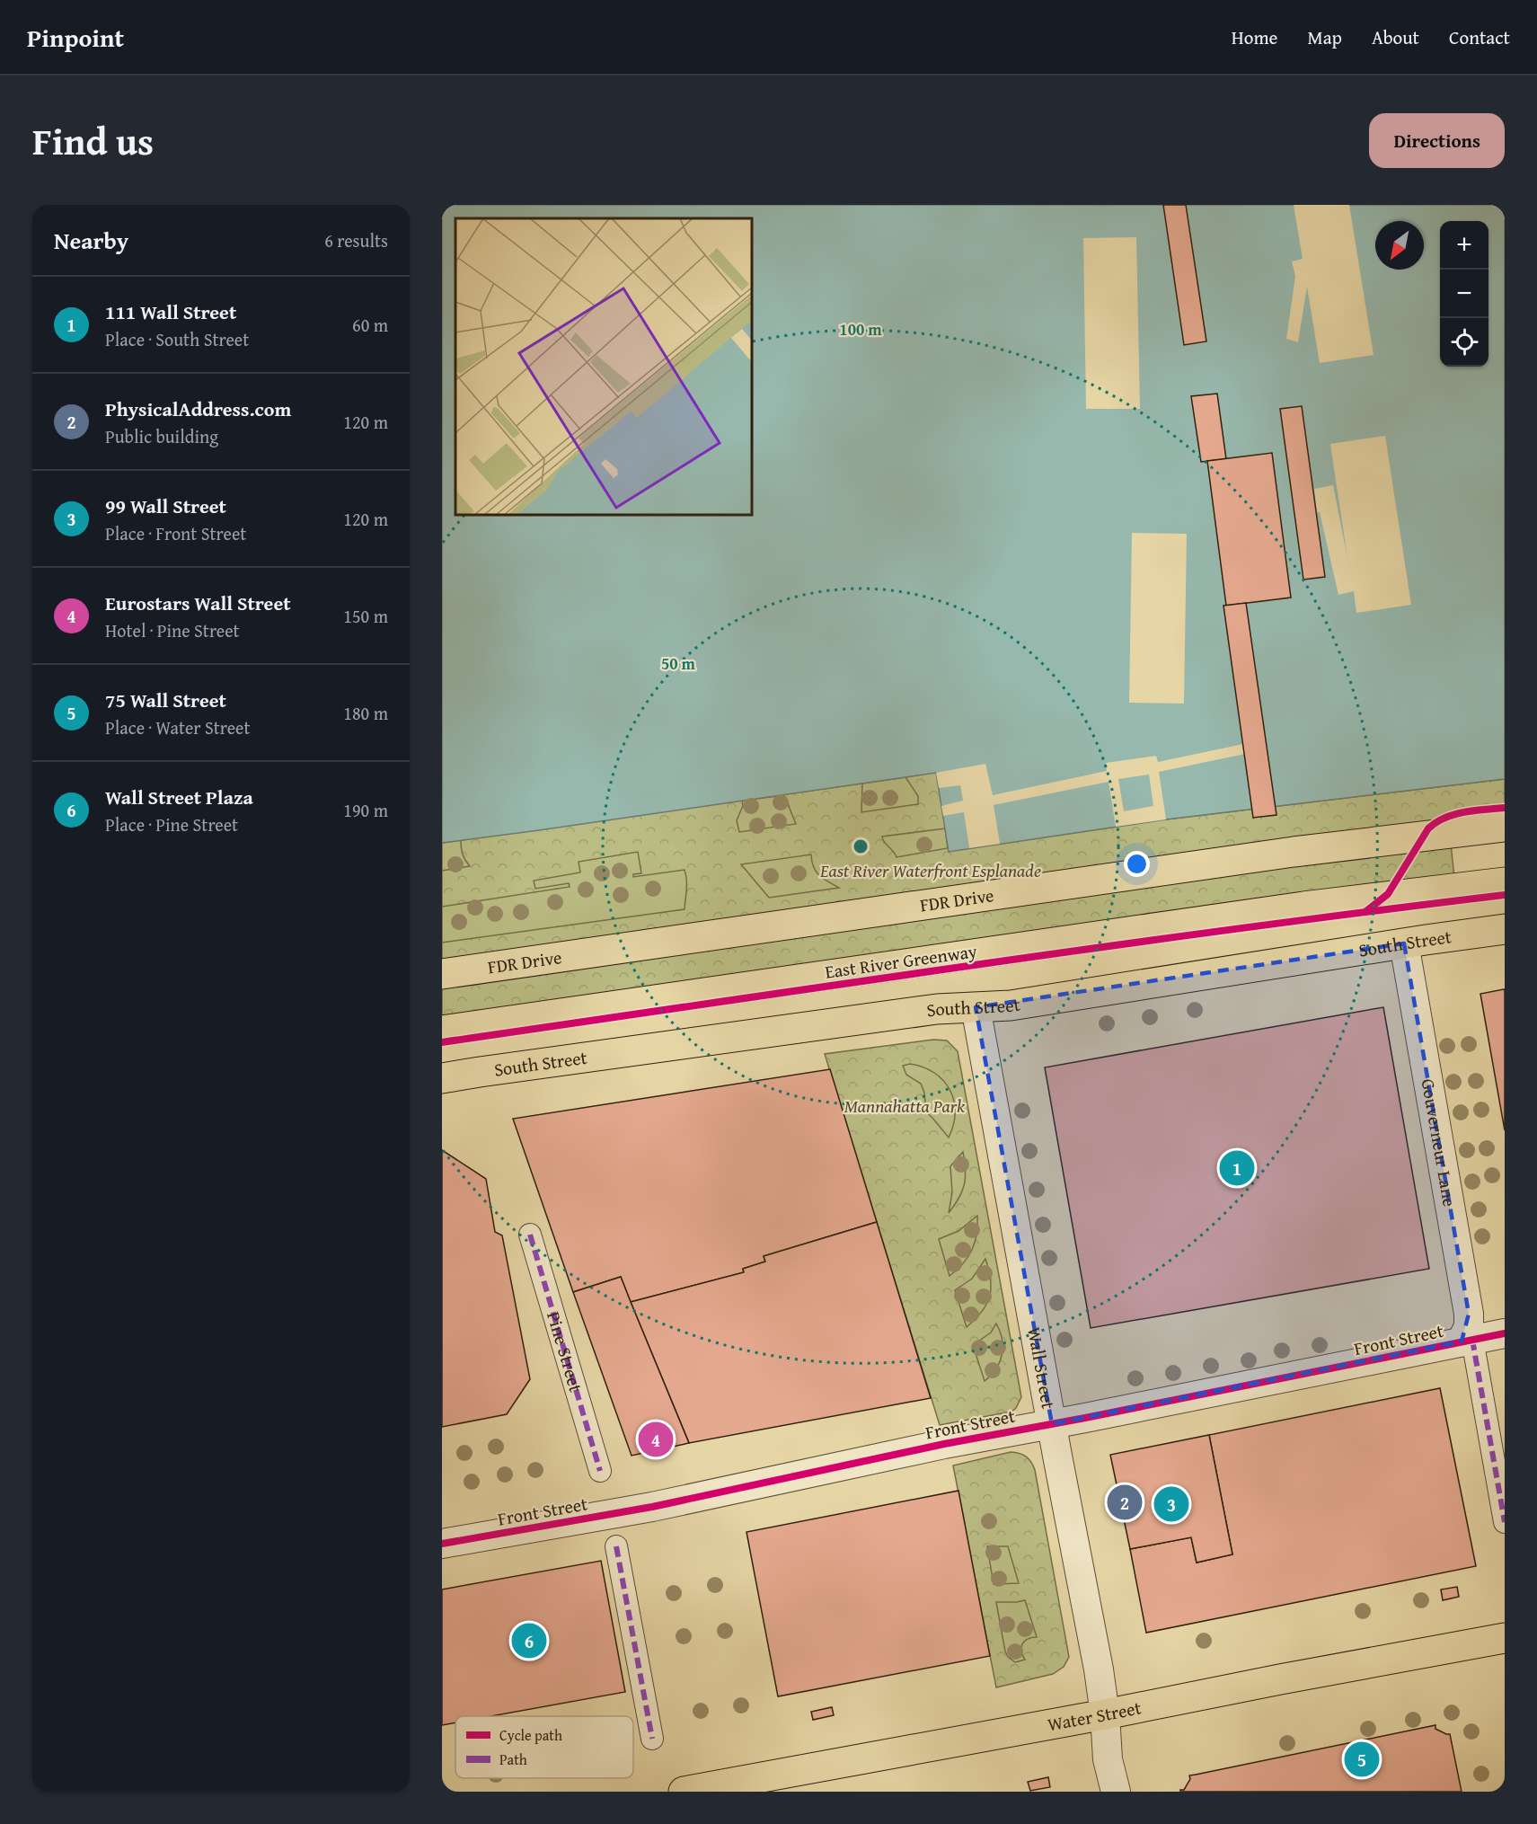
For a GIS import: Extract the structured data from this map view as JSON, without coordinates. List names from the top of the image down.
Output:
{
  "streets": {
    "main road": ["FDR Drive", "South Street", "Water Street"],
    "street": [
      "Gouverneur Lane",
      "Front Street",
      "Pine Street",
      "Wall Street"
    ],
    "cycle path": ["East River Greenway"]
  },
  "crossings": [
    ["South Street", "Gouverneur Lane"],
    ["South Street", "Wall Street"],
    ["Gouverneur Lane", "Front Street"],
    ["Front Street", "Wall Street"],
    ["Wall Street", "Water Street"]
  ],
  "parks": ["East River Waterfront Esplanade", "Mannahatta Park"],
  "legend": ["Cycle path", "Path"],
  "north": "bottom left",
  "page": {
    "header": "Pinpoint",
    "nav": [
      "Home",
      "Map",
      "About",
      "Contact"
    ],
    "title": "Find us",
    "buttons": "Directions",
    "heading": ["Nearby", "6 results"],
    "map_buttons": ["+", "−"],
    "list": [
      {
        "mark": "1",
        "name": "111 Wall Street",
        "note": "Place · South Street",
        "value": "60 m"
      },
      {
        "mark": "2",
        "name": "PhysicalAddress.com",
        "note": "Public building",
        "value": "120 m"
      },
      {
        "mark": "3",
        "name": "99 Wall Street",
        "note": "Place · Front Street",
        "value": "120 m"
      },
      {
        "mark": "4",
        "name": "Eurostars Wall Street",
        "note": "Hotel · Pine Street",
        "value": "150 m"
      },
      {
        "mark": "5",
        "name": "75 Wall Street",
        "note": "Place · Water Street",
        "value": "180 m"
      },
      {
        "mark": "6",
        "name": "Wall Street Plaza",
        "note": "Place · Pine Street",
        "value": "190 m"
      }
    ],
    "pins": [
      "1",
      "4",
      "2",
      "3",
      "6",
      "5"
    ]
  },
  "rings": ["100 m", "50 m"]
}
